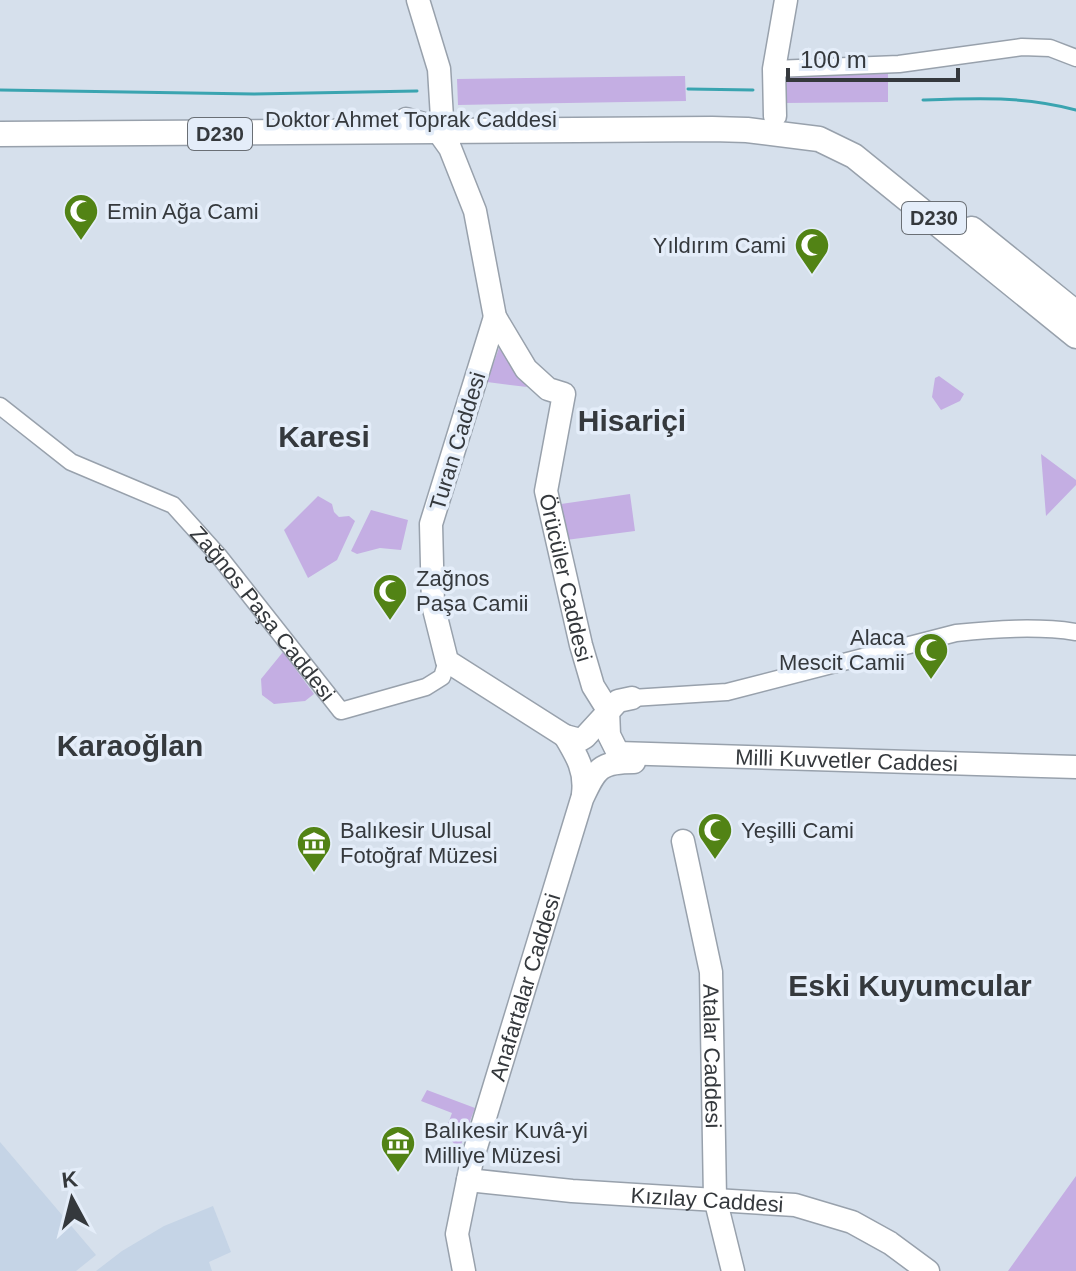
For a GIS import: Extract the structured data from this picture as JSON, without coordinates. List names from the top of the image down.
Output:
{
  "streets": {
    "highway": ["Doktor Ahmet Toprak Caddesi", "D230"],
    "main road": [
      "Turan Caddesi",
      "Örücüler Caddesi",
      "Milli Kuvvetler Caddesi",
      "Anafartalar Caddesi",
      "Atalar Caddesi",
      "Kızılay Caddesi"
    ],
    "street": ["Zağnos Paşa Caddesi"]
  },
  "crossings": [
    ["Doktor Ahmet Toprak Caddesi", "D230"],
    ["Doktor Ahmet Toprak Caddesi", "Turan Caddesi"],
    ["Turan Caddesi", "Örücüler Caddesi"],
    ["Turan Caddesi", "Zağnos Paşa Caddesi"],
    ["Örücüler Caddesi", "Milli Kuvvetler Caddesi"],
    ["Anafartalar Caddesi", "Kızılay Caddesi"],
    ["Atalar Caddesi", "Kızılay Caddesi"]
  ],
  "districts": [
    "Hisariçi",
    "Karesi",
    "Karaoğlan",
    "Eski Kuyumcular"
  ],
  "places": {
    "mosque": [
      "Emin Ağa Cami",
      "Yıldırım Cami",
      "Zağnos Paşa Camii",
      "Alaca Mescit Camii",
      "Yeşilli Cami"
    ],
    "museum": ["Balıkesir Ulusal Fotoğraf Müzesi", "Balıkesir Kuvâ-yi Milliye Müzesi"]
  },
  "scale_bar": "100 m",
  "north": "top"
}
